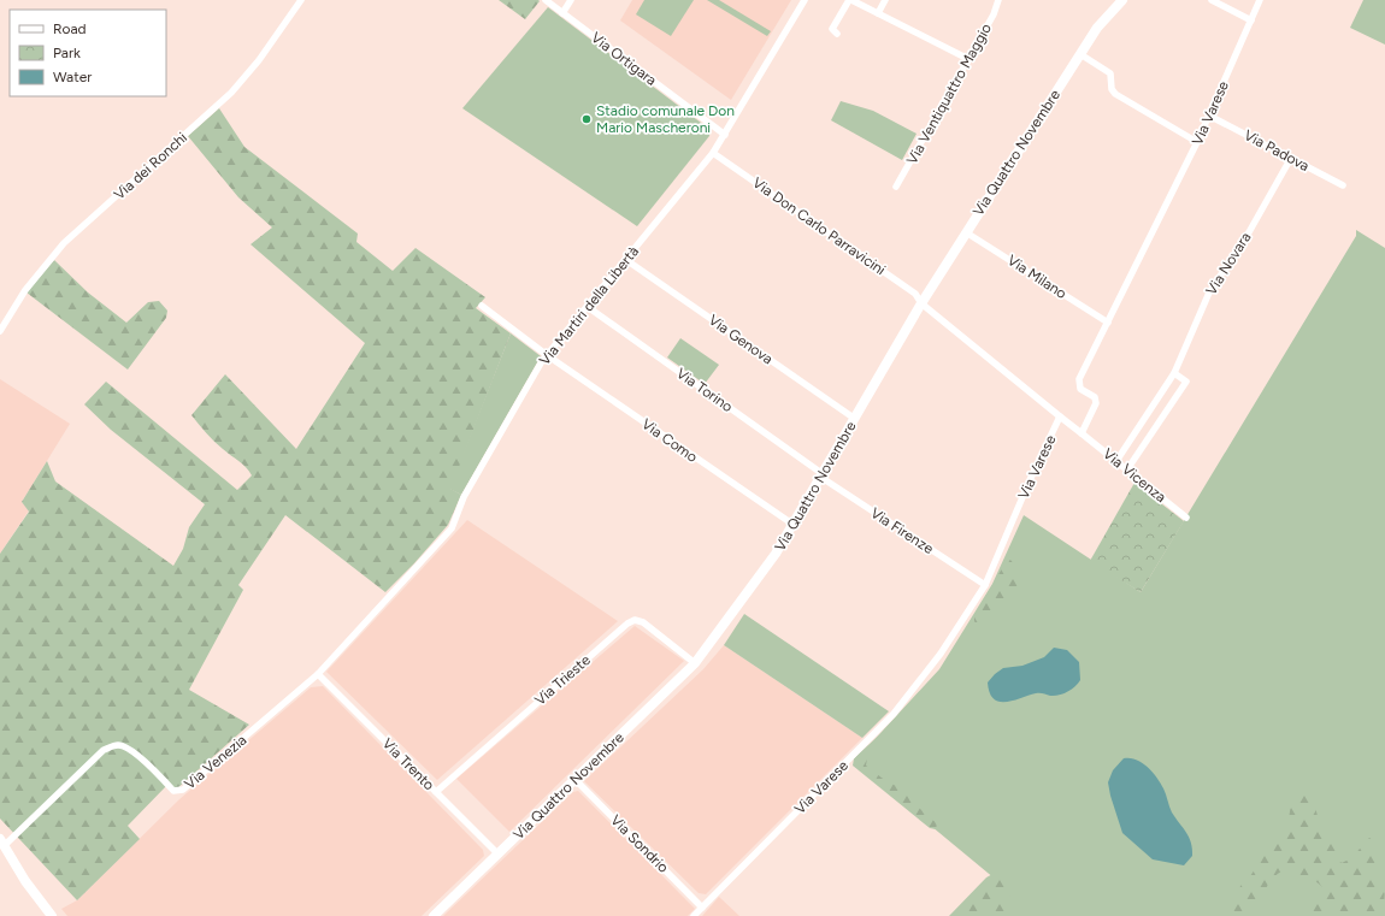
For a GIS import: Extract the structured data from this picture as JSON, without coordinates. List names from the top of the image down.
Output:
{
  "streets": {
    "street": [
      "Via Ortigara",
      "Via Ventiquattro Maggio",
      "Via Varese",
      "Via Padova",
      "Via Quattro Novembre",
      "Via dei Ronchi",
      "Via Don Carlo Parravicini",
      "Via Novara",
      "Via Milano",
      "Via Martiri della Libertà",
      "Via Genova",
      "Via Torino",
      "Via Como",
      "Via Vicenza",
      "Via Firenze",
      "Via Trieste",
      "Via Venezia",
      "Via Trento",
      "Via Sondrio"
    ]
  },
  "crossings": [
    ["Via Ortigara", "Via Martiri della Libertà"],
    ["Via Varese", "Via Padova"],
    ["Via Varese", "Via Don Carlo Parravicini"],
    ["Via Varese", "Via Milano"],
    ["Via Varese", "Via Vicenza"],
    ["Via Varese", "Via Firenze"],
    ["Via Varese", "Via Sondrio"],
    ["Via Padova", "Via Novara"],
    ["Via Quattro Novembre", "Via Don Carlo Parravicini"],
    ["Via Quattro Novembre", "Via Milano"],
    ["Via Quattro Novembre", "Via Genova"],
    ["Via Quattro Novembre", "Via Torino"],
    ["Via Quattro Novembre", "Via Como"],
    ["Via Quattro Novembre", "Via Firenze"],
    ["Via Quattro Novembre", "Via Trieste"],
    ["Via Quattro Novembre", "Via Trento"],
    ["Via Quattro Novembre", "Via Sondrio"],
    ["Via Don Carlo Parravicini", "Via Martiri della Libertà"],
    ["Via Novara", "Via Vicenza"],
    ["Via Martiri della Libertà", "Via Genova"],
    ["Via Martiri della Libertà", "Via Torino"],
    ["Via Martiri della Libertà", "Via Como"],
    ["Via Martiri della Libertà", "Via Venezia"],
    ["Via Martiri della Libertà", "Via Trento"],
    ["Via Torino", "Via Firenze"],
    ["Via Trieste", "Via Trento"],
    ["Via Venezia", "Via Trento"]
  ],
  "places": ["Stadio comunale Don Mario Mascheroni"],
  "legend": ["Road", "Park", "Water"]
}
